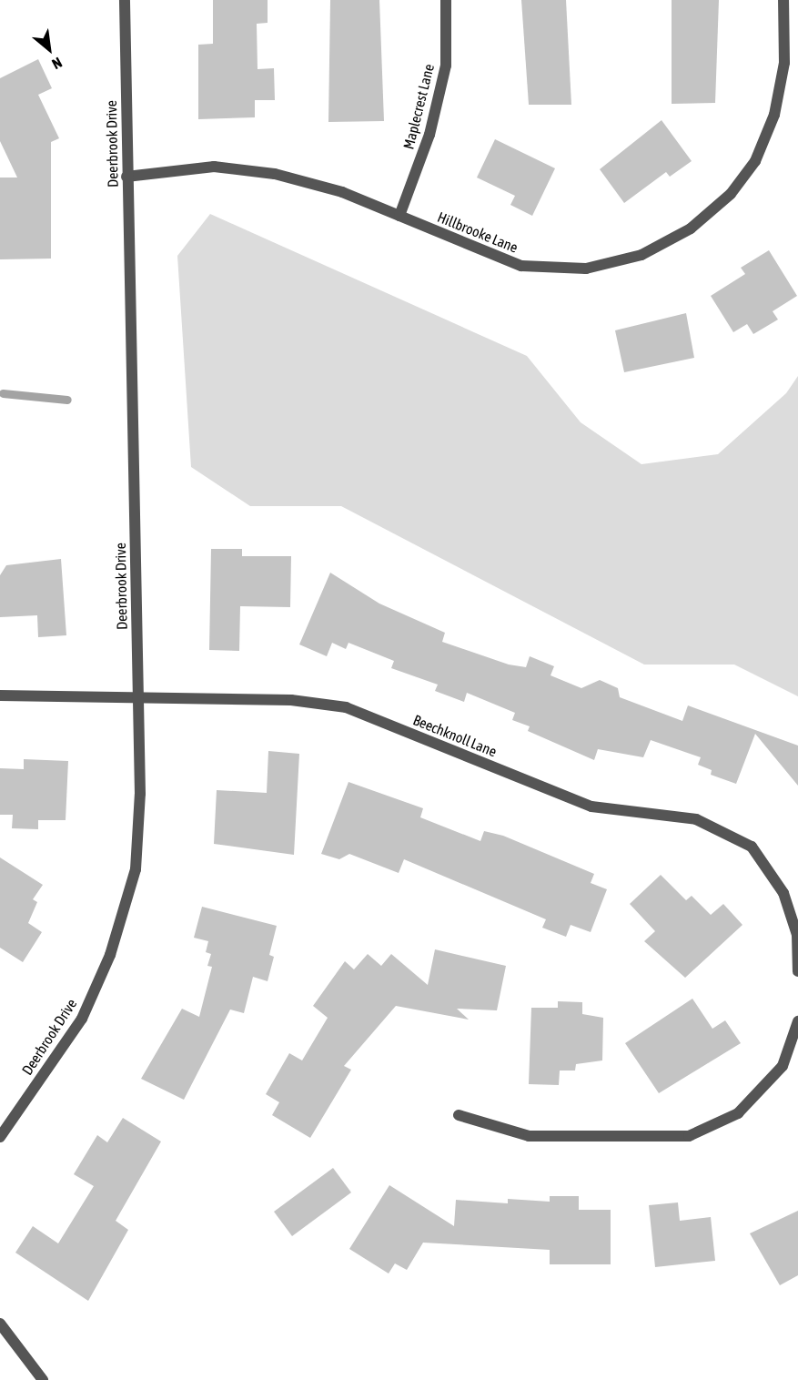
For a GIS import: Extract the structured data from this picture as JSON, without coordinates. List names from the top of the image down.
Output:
{
  "streets": {
    "street": [
      "Maplecrest Lane",
      "Deerbrook Drive",
      "Hillbrooke Lane",
      "Beechknoll Lane"
    ]
  },
  "crossings": [
    ["Maplecrest Lane", "Hillbrooke Lane"],
    ["Deerbrook Drive", "Hillbrooke Lane"],
    ["Deerbrook Drive", "Beechknoll Lane"]
  ],
  "north": "bottom right"
}
